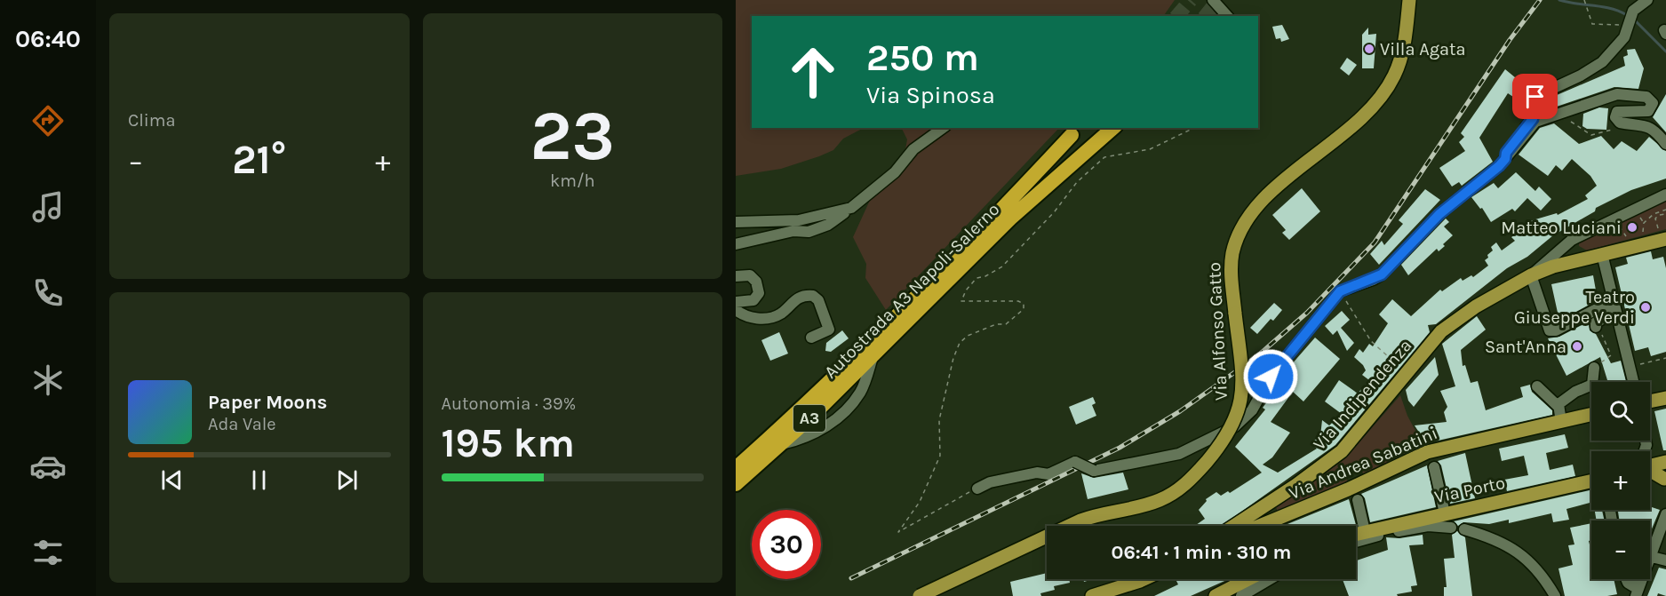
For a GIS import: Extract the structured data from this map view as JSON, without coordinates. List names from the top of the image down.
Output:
{
  "streets": {
    "highway": ["Autostrada A3 Napoli-Salerno", "A3"],
    "main road": [
      "Via Alfonso Gatto",
      "Via Indipendenza",
      "Via Andrea Sabatini",
      "Via Porto"
    ]
  },
  "places": [
    "Villa Agata",
    "Matteo Luciani",
    "Teatro Giuseppe Verdi",
    "Sant'Anna"
  ],
  "page": {
    "tabs": "06:40",
    "tile": [
      "Clima",
      ["23", "km/h"],
      ["Autonomia · 39%", "195 km"]
    ],
    "turn": ["250 m", "Via Spinosa"],
    "heat": ["−", "21°", "+"],
    "song": ["Paper Moons", "Ada Vale"],
    "map_buttons": ["+", "−"],
    "limit": "30",
    "trip": "06:41 · 1 min · 310 m"
  }
}
